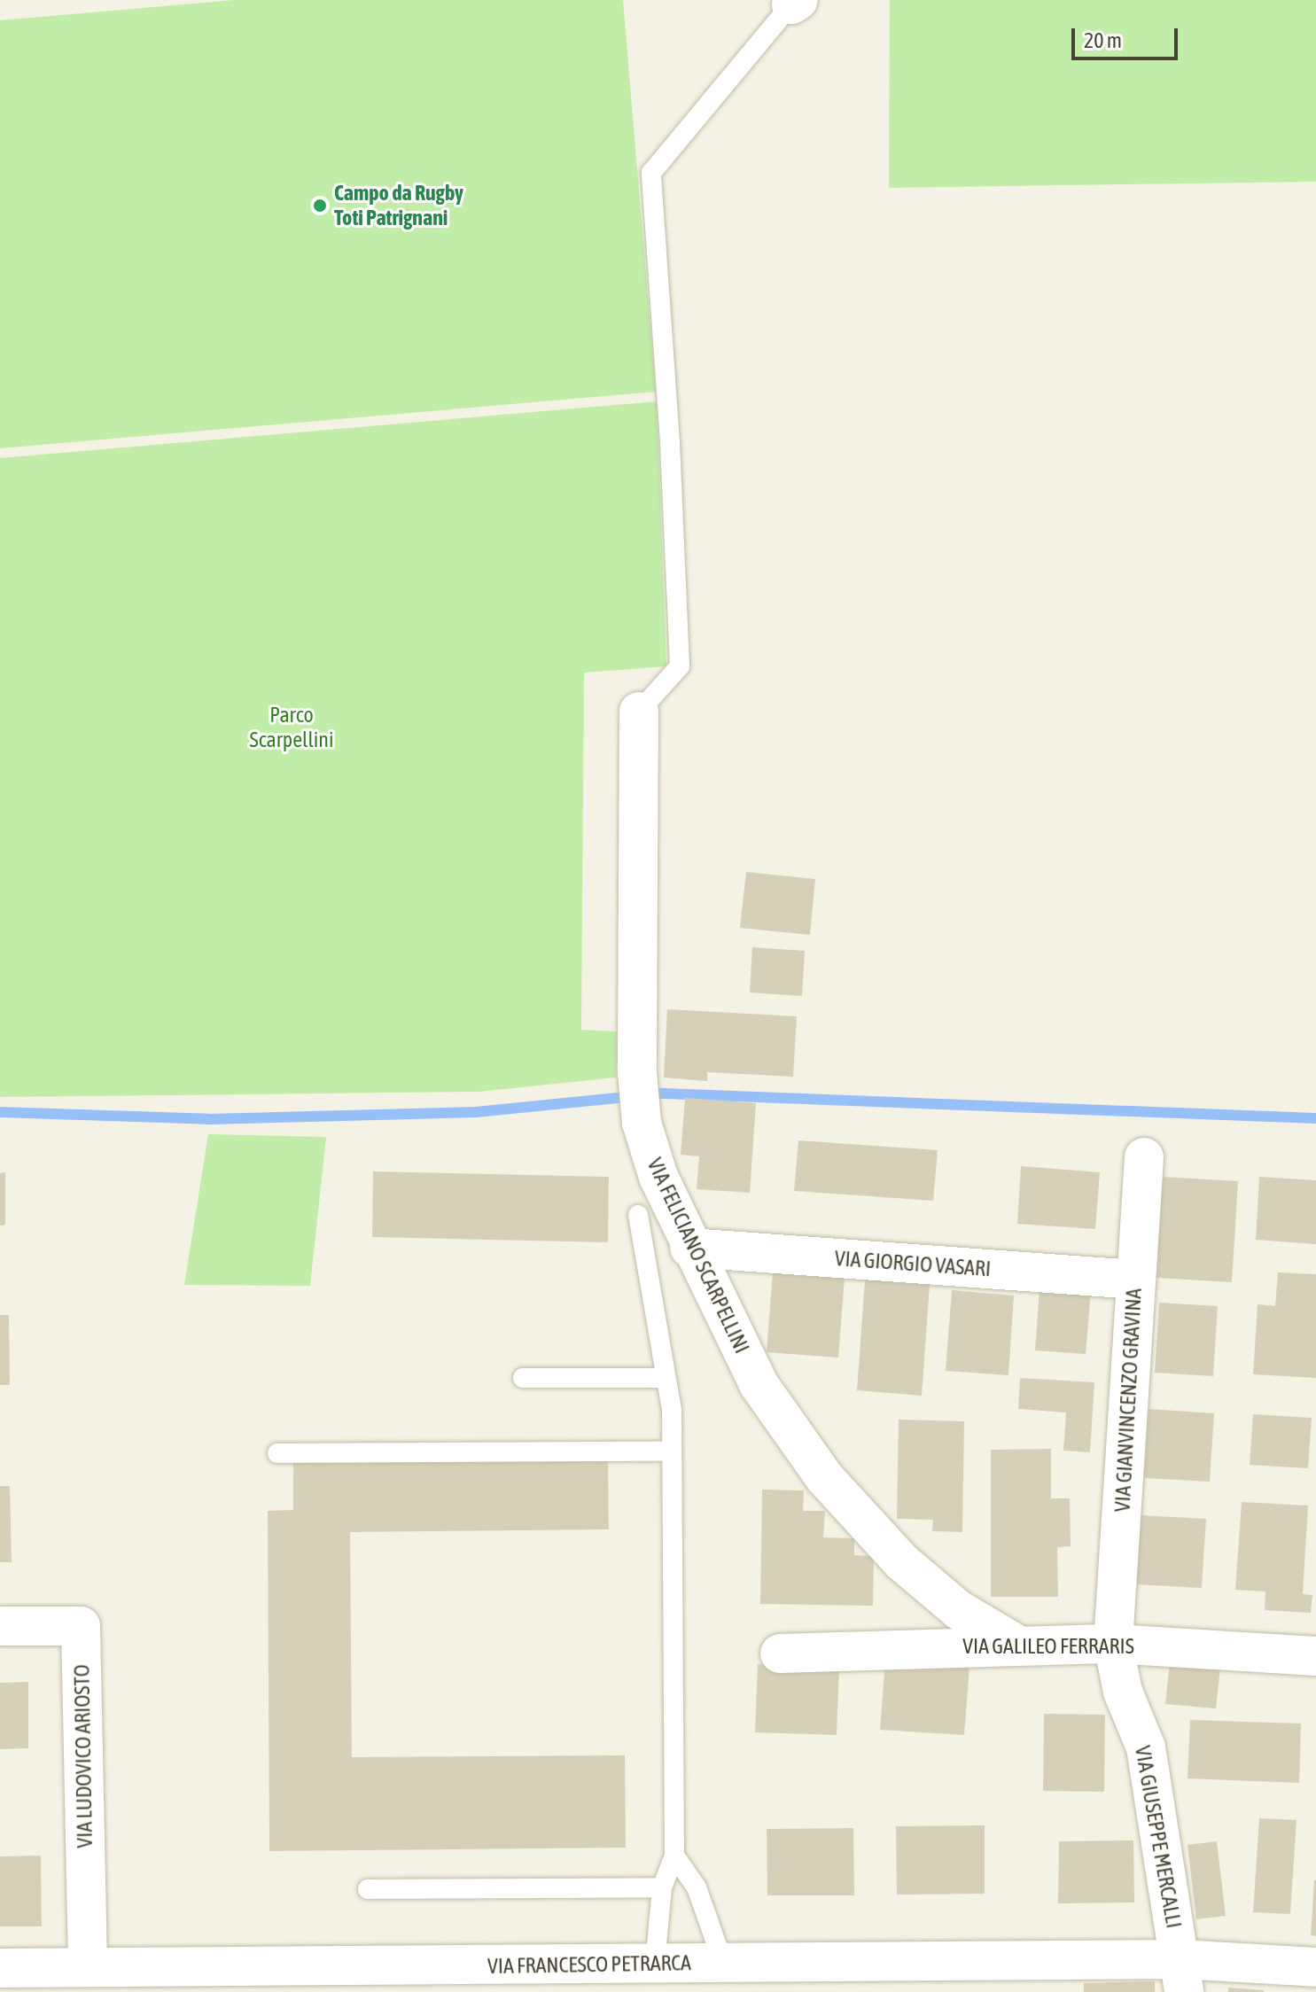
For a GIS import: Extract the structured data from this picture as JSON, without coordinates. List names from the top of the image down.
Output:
{
  "streets": {
    "street": [
      "VIA FELICIANO SCARPELLINI",
      "VIA GIORGIO VASARI",
      "VIA GIANVINCENZO GRAVINA",
      "VIA GALILEO FERRARIS",
      "VIA LUDOVICO ARIOSTO",
      "VIA GIUSEPPE MERCALLI",
      "VIA FRANCESCO PETRARCA"
    ]
  },
  "crossings": [
    ["VIA FELICIANO SCARPELLINI", "VIA GIORGIO VASARI"],
    ["VIA FELICIANO SCARPELLINI", "VIA GALILEO FERRARIS"],
    ["VIA GIORGIO VASARI", "VIA GIANVINCENZO GRAVINA"],
    ["VIA GIANVINCENZO GRAVINA", "VIA GALILEO FERRARIS"],
    ["VIA GIANVINCENZO GRAVINA", "VIA GIUSEPPE MERCALLI"],
    ["VIA GALILEO FERRARIS", "VIA GIUSEPPE MERCALLI"],
    ["VIA LUDOVICO ARIOSTO", "VIA FRANCESCO PETRARCA"],
    ["VIA GIUSEPPE MERCALLI", "VIA FRANCESCO PETRARCA"]
  ],
  "parks": ["Parco Scarpellini"],
  "places": ["Campo da Rugby Toti Patrignani"],
  "scale_bar": "20 m"
}
